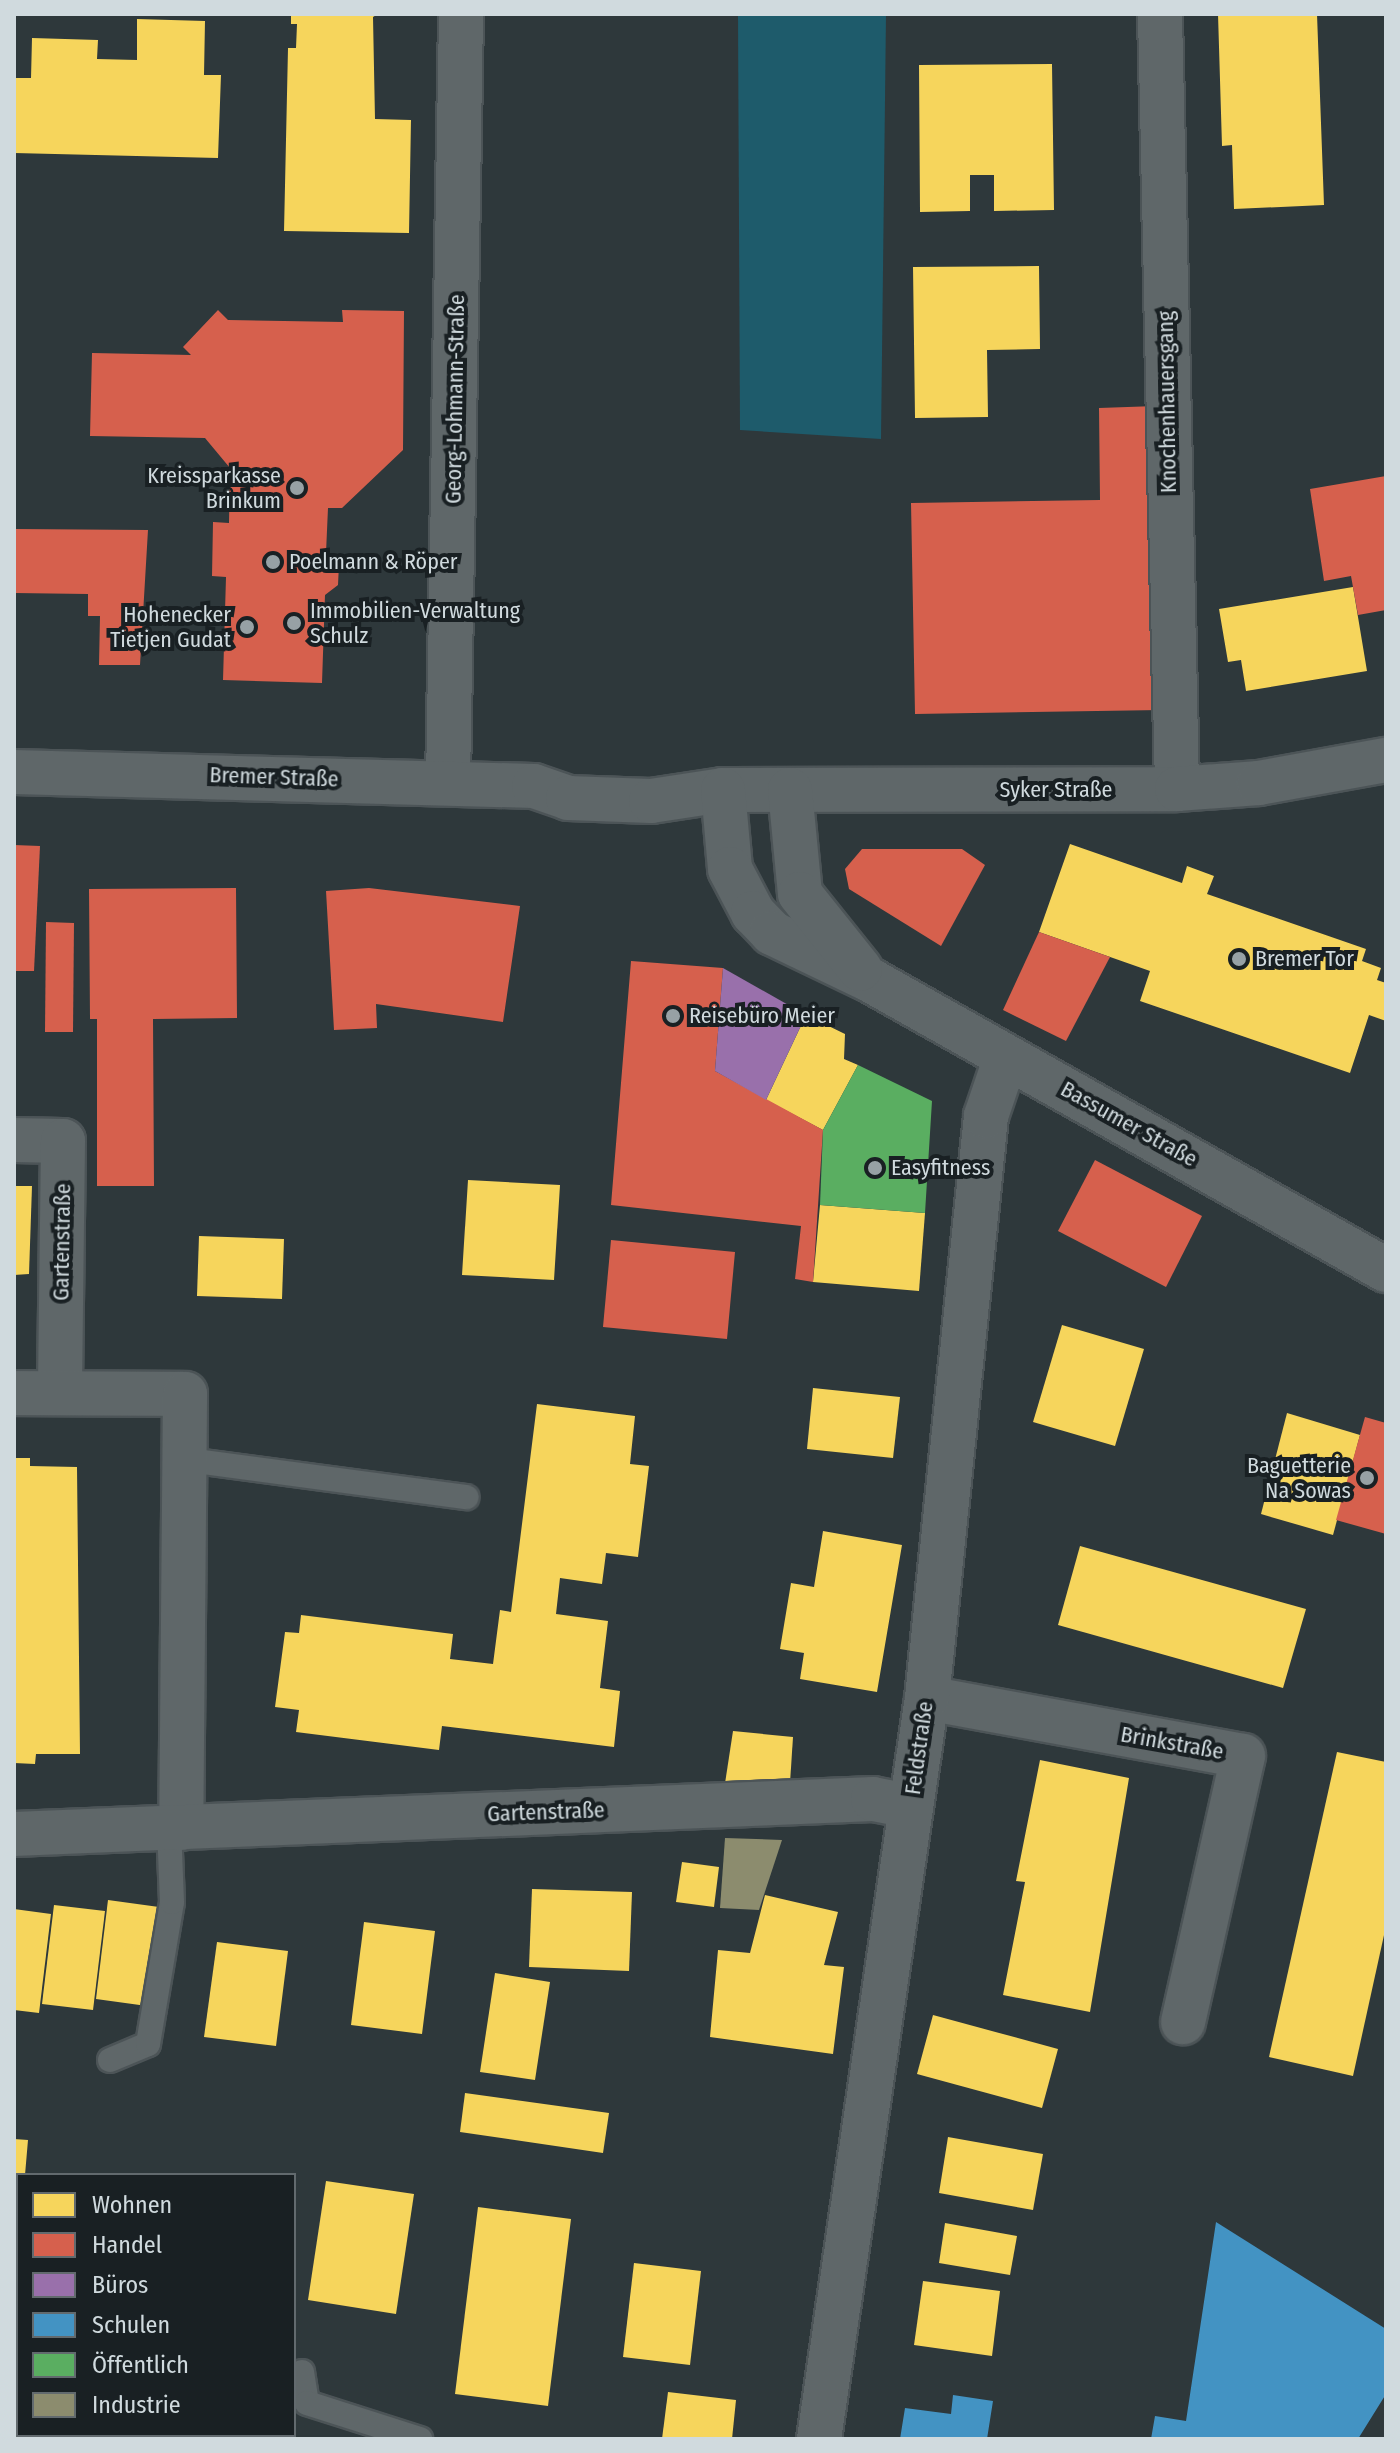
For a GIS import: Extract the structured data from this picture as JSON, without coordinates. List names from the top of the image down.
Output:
{
  "streets": {
    "street": [
      "Georg-Lohmann-Straße",
      "Knochenhauersgang",
      "Bremer Straße",
      "Syker Straße",
      "Bassumer Straße",
      "Gartenstraße",
      "Brinkstraße",
      "Feldstraße"
    ]
  },
  "crossings": [
    ["Georg-Lohmann-Straße", "Bremer Straße"],
    ["Knochenhauersgang", "Syker Straße"],
    ["Bremer Straße", "Syker Straße"],
    ["Bremer Straße", "Bassumer Straße"],
    ["Syker Straße", "Bassumer Straße"],
    ["Bassumer Straße", "Feldstraße"],
    ["Gartenstraße", "Feldstraße"],
    ["Brinkstraße", "Feldstraße"]
  ],
  "places": [
    "Kreissparkasse Brinkum",
    "Poelmann & Röper",
    "Immobilien-Verwaltung Schulz",
    "Hohenecker Tietjen Gudat",
    "Bremer Tor",
    "Reisebüro Meier",
    "Easyfitness",
    "Baguetterie Na Sowas"
  ],
  "legend": [
    "Wohnen",
    "Handel",
    "Büros",
    "Schulen",
    "Öffentlich",
    "Industrie"
  ]
}
